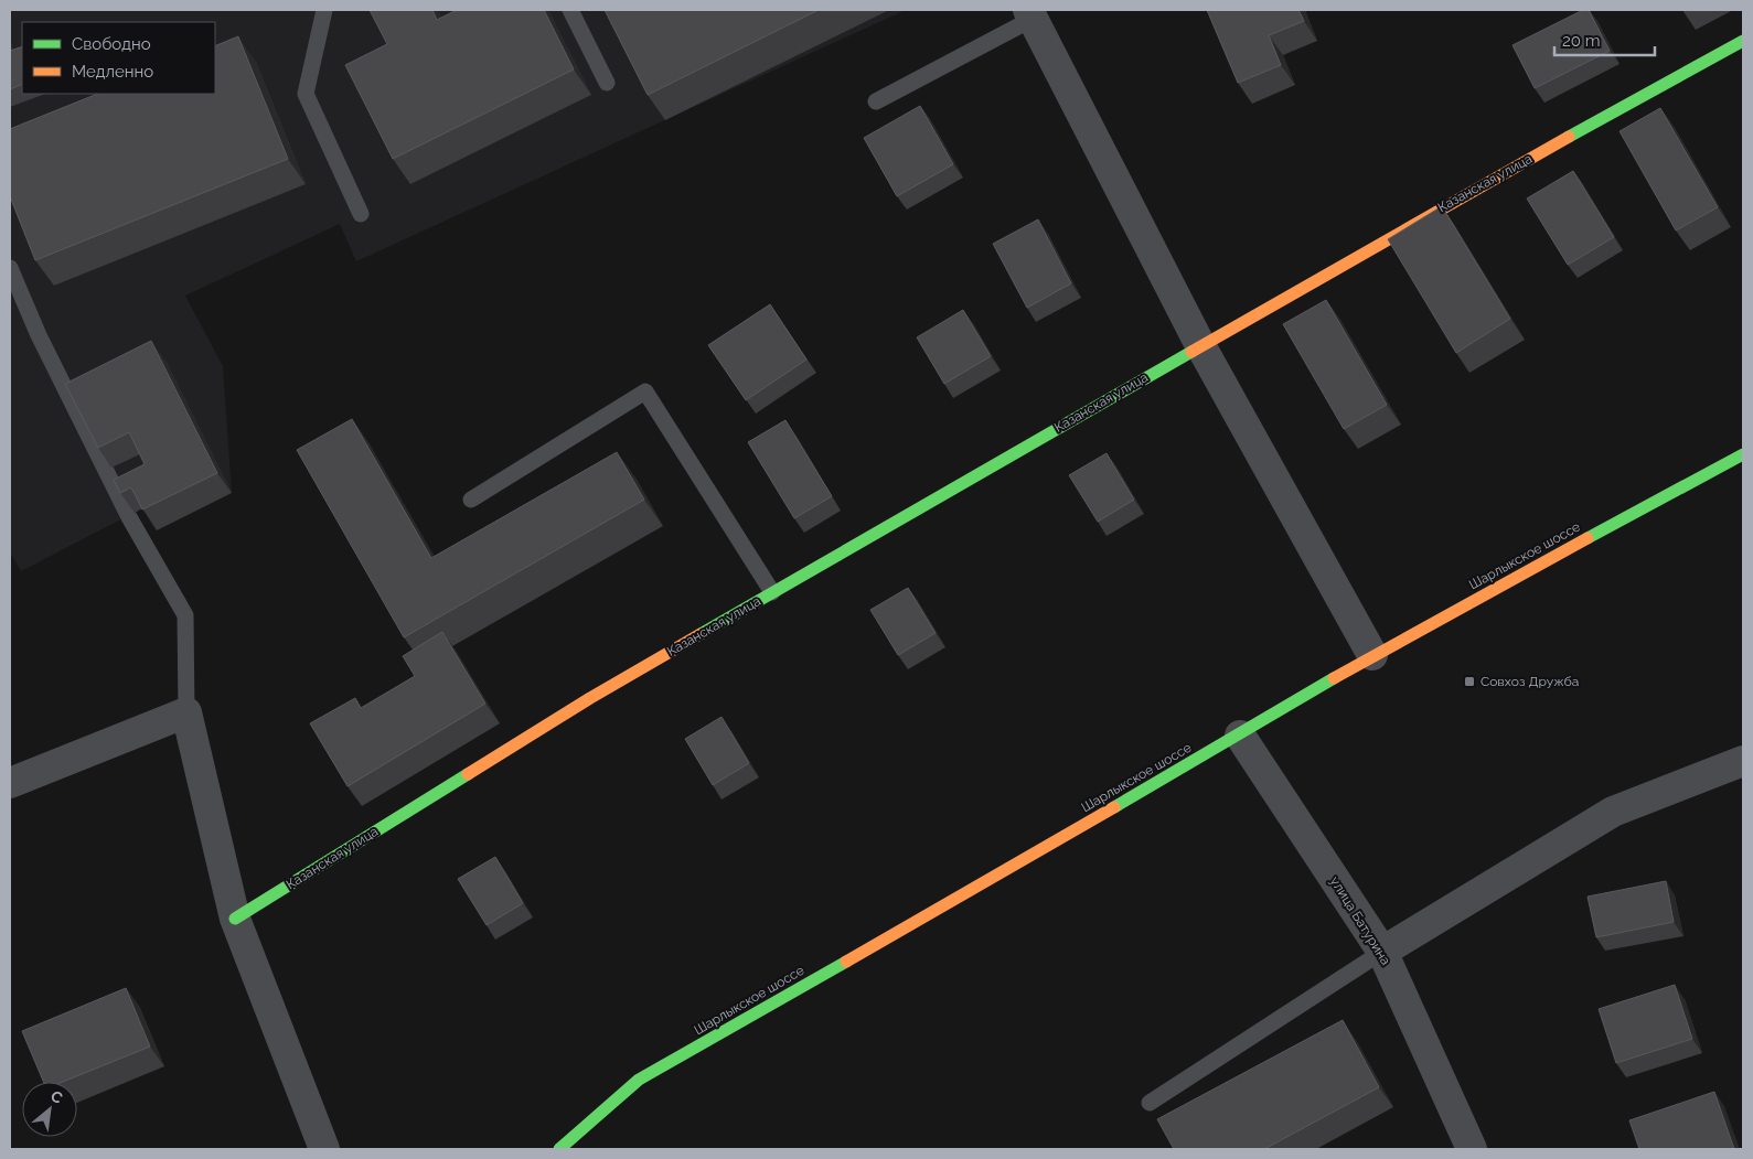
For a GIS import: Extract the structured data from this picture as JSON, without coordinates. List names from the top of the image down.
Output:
{
  "streets": {
    "street": ["Казанская улица", "Шарлыкское шоссе", "улица Батурина"]
  },
  "crossings": [
    ["Шарлыкское шоссе", "улица Батурина"]
  ],
  "places": {
    "transit": ["Совхоз Дружба"]
  },
  "legend": ["Свободно", "Медленно"],
  "scale_bar": "20 m",
  "north": "top right"
}
